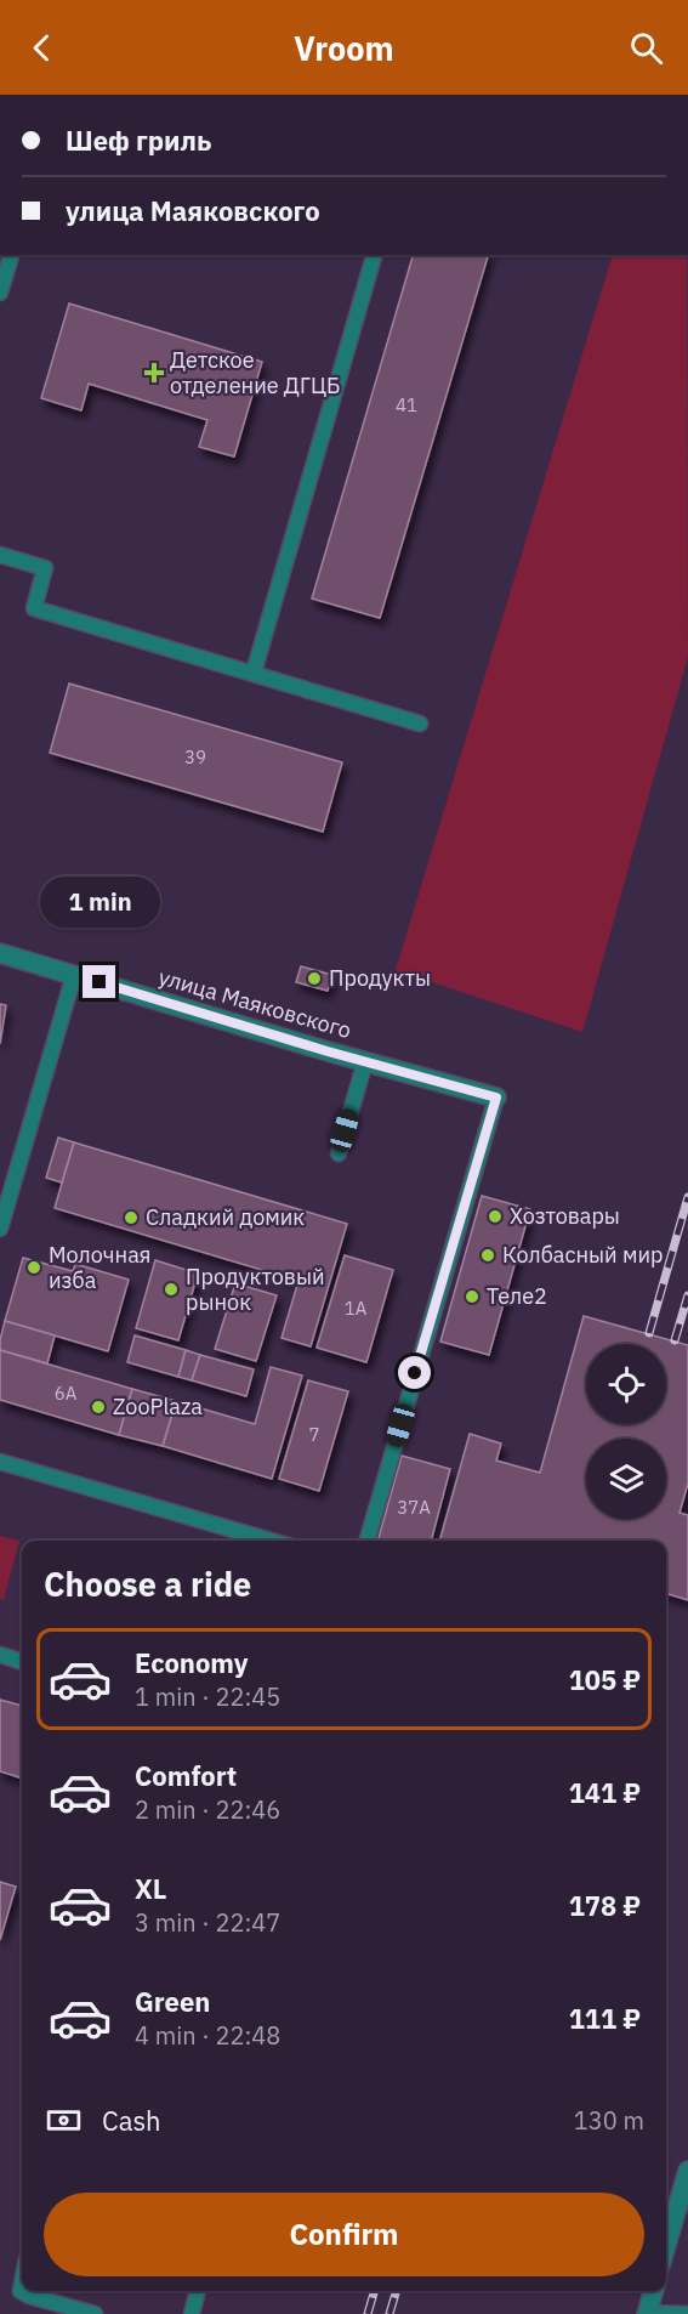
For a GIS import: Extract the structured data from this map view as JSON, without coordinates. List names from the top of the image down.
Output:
{
  "streets": {
    "street": ["улица Маяковского"]
  },
  "places": {
    "health": ["Детское отделение ДГЦБ"],
    "other": [
      "Продукты",
      "Хозтовары",
      "Сладкий домик",
      "Колбасный мир",
      "Молочная изба",
      "Продуктовый рынок",
      "Теле2",
      "ZooPlaza"
    ]
  },
  "house_numbers": [
    "41",
    "39",
    "1А",
    "6А",
    "7",
    "37А"
  ],
  "page": {
    "header": "Vroom",
    "banner": ["Шеф гриль", "улица Маяковского"],
    "bubble": "1 min",
    "heading": "Choose a ride",
    "list": [
      {
        "name": "Economy",
        "note": "1 min · 22:45",
        "value": "105 ₽"
      },
      {
        "name": "Comfort",
        "note": "2 min · 22:46",
        "value": "141 ₽"
      },
      {
        "name": "XL",
        "note": "3 min · 22:47",
        "value": "178 ₽"
      },
      {
        "name": "Green",
        "note": "4 min · 22:48",
        "value": "111 ₽"
      }
    ],
    "pay": ["Cash", "130 m"],
    "buttons": "Confirm"
  }
}
